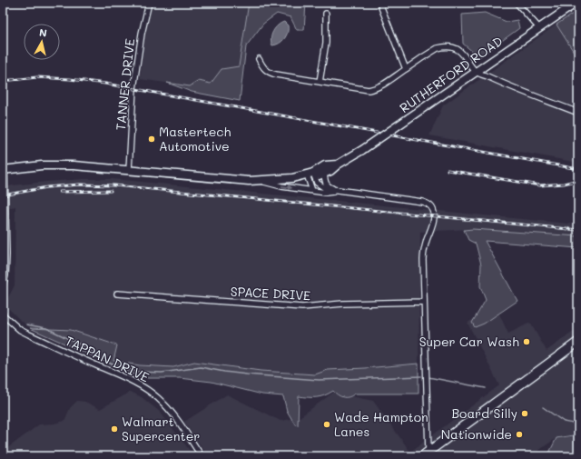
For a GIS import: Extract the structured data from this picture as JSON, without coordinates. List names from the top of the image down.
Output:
{
  "streets": {
    "street": [
      "RUTHERFORD ROAD",
      "TANNER DRIVE",
      "SPACE DRIVE",
      "TAPPAN DRIVE"
    ]
  },
  "crossings": [
    ["RUTHERFORD ROAD", "TANNER DRIVE"]
  ],
  "places": [
    "Mastertech Automotive",
    "Super Car Wash",
    "Board Silly",
    "Wade Hampton Lanes",
    "Walmart Supercenter",
    "Nationwide"
  ],
  "north": "top"
}
